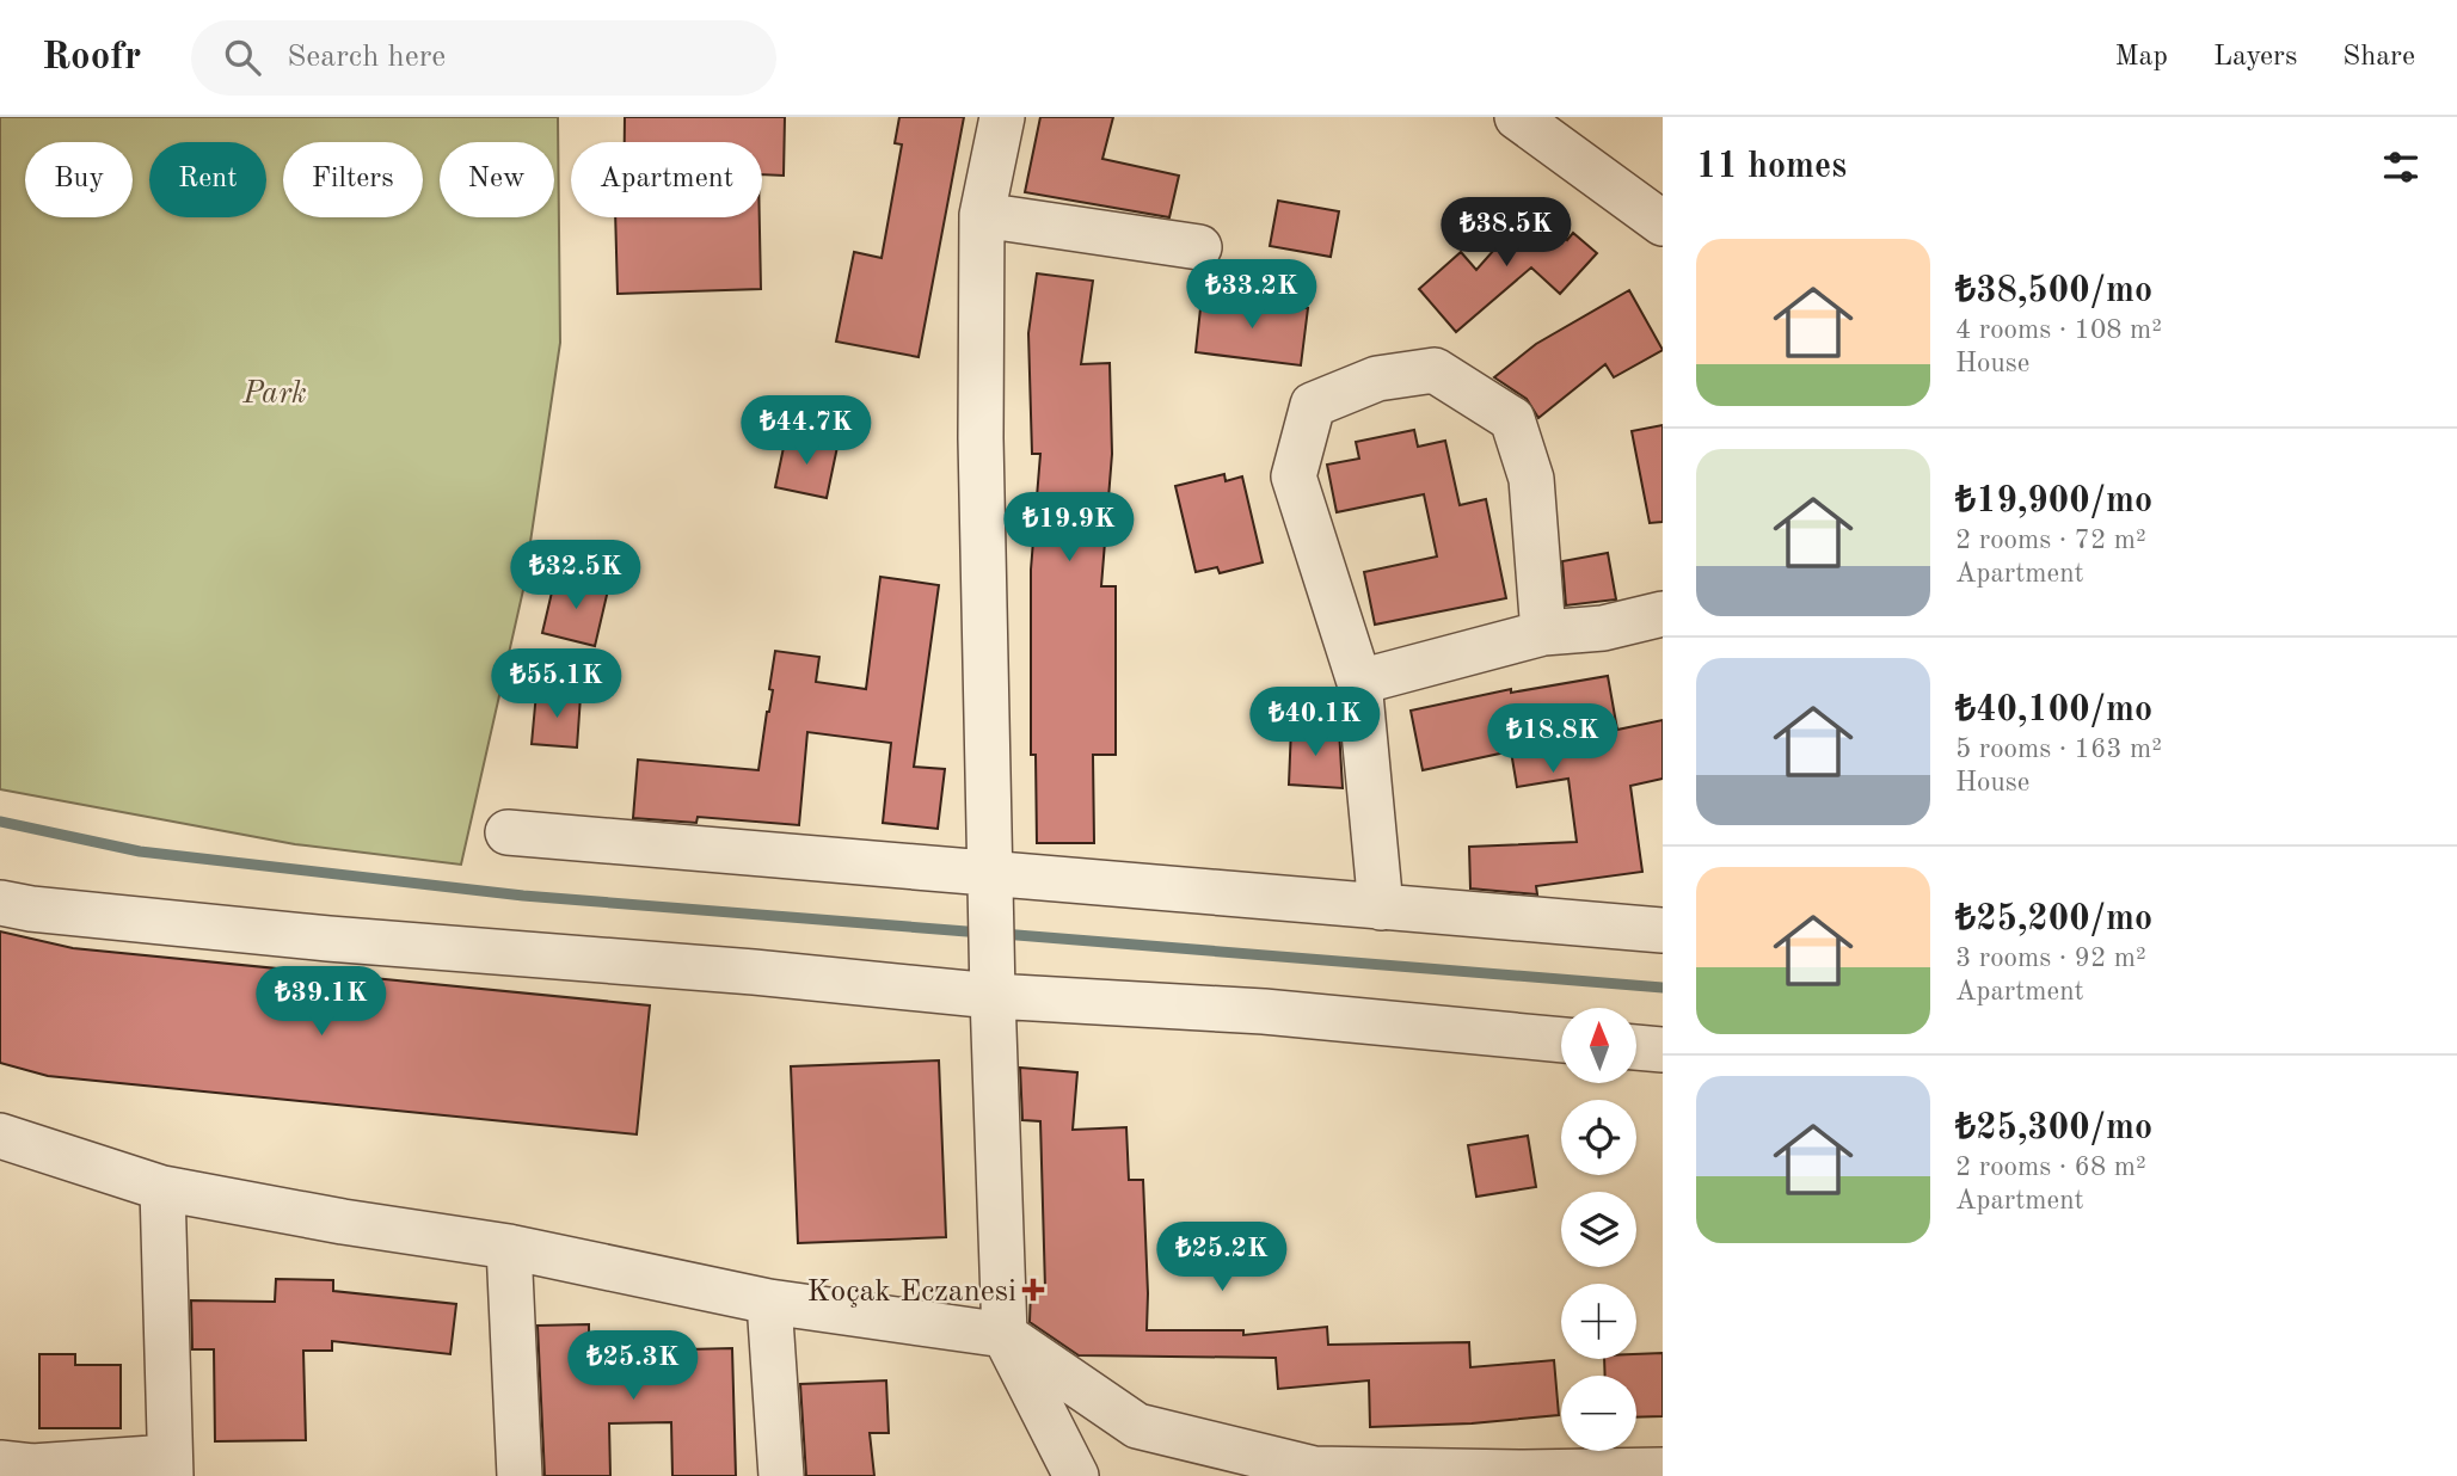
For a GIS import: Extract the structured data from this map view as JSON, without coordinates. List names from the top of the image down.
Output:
{
  "parks": ["Park"],
  "places": {
    "health": ["Koçak Eczanesi"]
  },
  "north": "top",
  "page": {
    "header": "Roofr",
    "search": "Search here",
    "nav": ["Map", "Layers", "Share"],
    "heading": "11 homes",
    "chip": [
      "Buy",
      "Rent",
      "Filters",
      "New",
      "Apartment"
    ],
    "price": [
      "₺38.5K",
      "₺33.2K",
      "₺44.7K",
      "₺19.9K",
      "₺32.5K",
      "₺55.1K",
      "₺40.1K",
      "₺18.8K",
      "₺39.1K",
      "₺25.2K",
      "₺25.3K"
    ],
    "list": [
      {
        "name": "₺38,500/mo",
        "note": "4 rooms · 108 m² · House"
      },
      {
        "name": "₺19,900/mo",
        "note": "2 rooms · 72 m² · Apartment"
      },
      {
        "name": "₺40,100/mo",
        "note": "5 rooms · 163 m² · House"
      },
      {
        "name": "₺25,200/mo",
        "note": "3 rooms · 92 m² · Apartment"
      },
      {
        "name": "₺25,300/mo",
        "note": "2 rooms · 68 m² · Apartment"
      }
    ],
    "map_buttons": ["+", "−"]
  }
}
